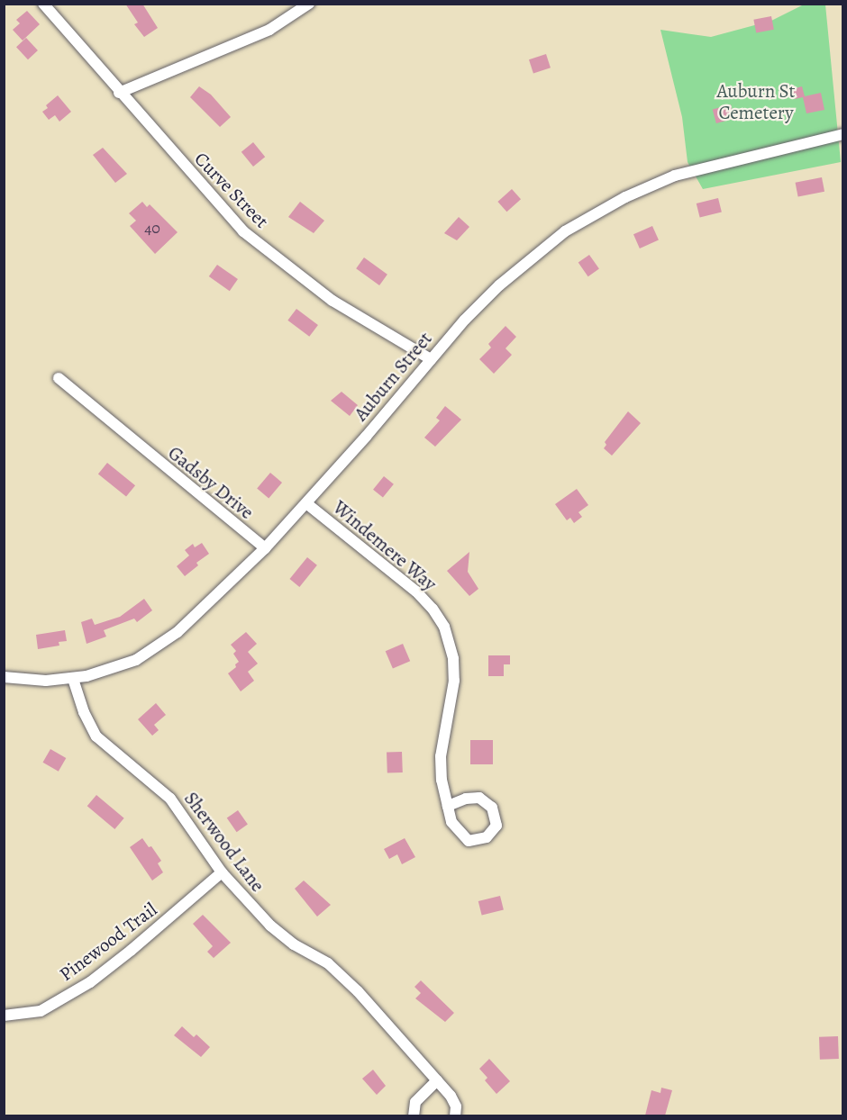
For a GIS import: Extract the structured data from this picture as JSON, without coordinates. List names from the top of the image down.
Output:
{
  "streets": {
    "street": [
      "Curve Street",
      "Auburn Street",
      "Gadsby Drive",
      "Windemere Way",
      "Sherwood Lane",
      "Pinewood Trail"
    ]
  },
  "crossings": [
    ["Curve Street", "Auburn Street"],
    ["Auburn Street", "Gadsby Drive"],
    ["Auburn Street", "Windemere Way"],
    ["Auburn Street", "Sherwood Lane"],
    ["Sherwood Lane", "Pinewood Trail"]
  ],
  "parks": ["Auburn St Cemetery"],
  "house_numbers": ["40"]
}
